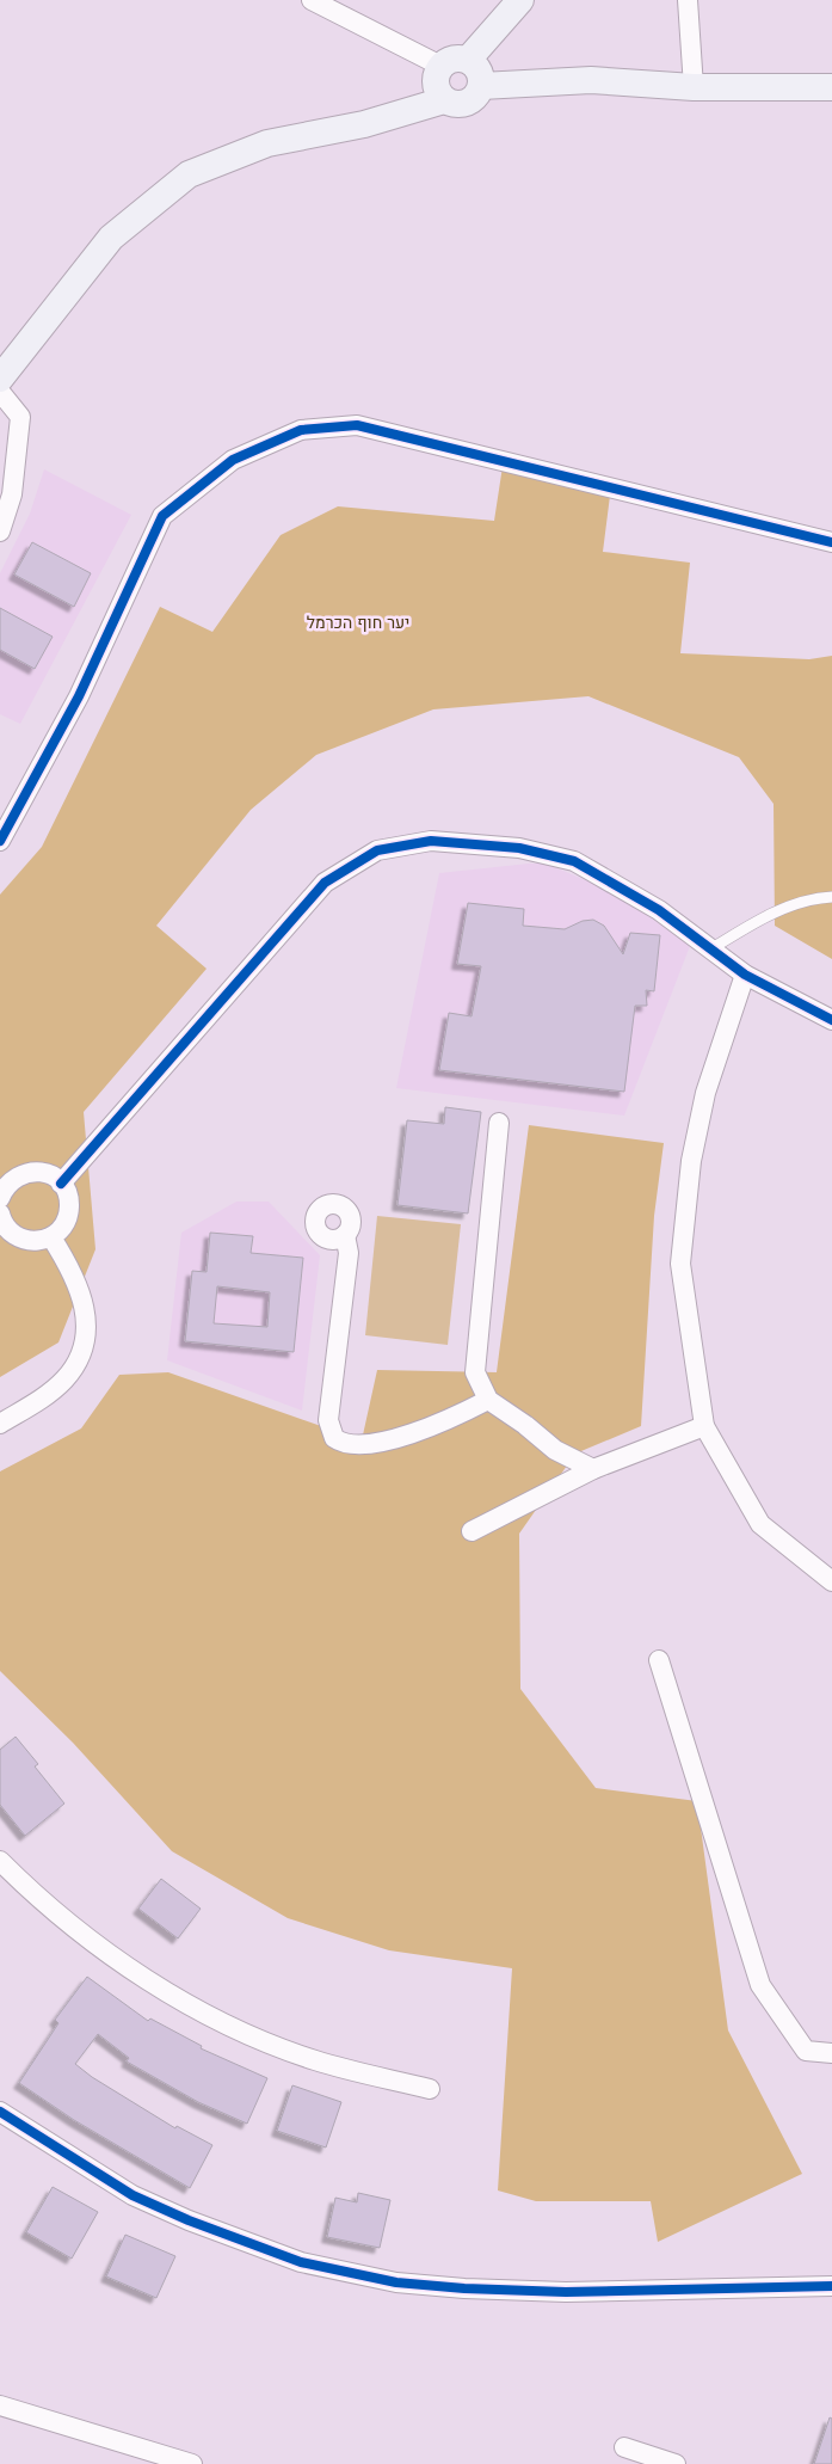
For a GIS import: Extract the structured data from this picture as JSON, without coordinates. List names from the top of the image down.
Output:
{
  "parks": ["יער חוף הכרמל"]
}
